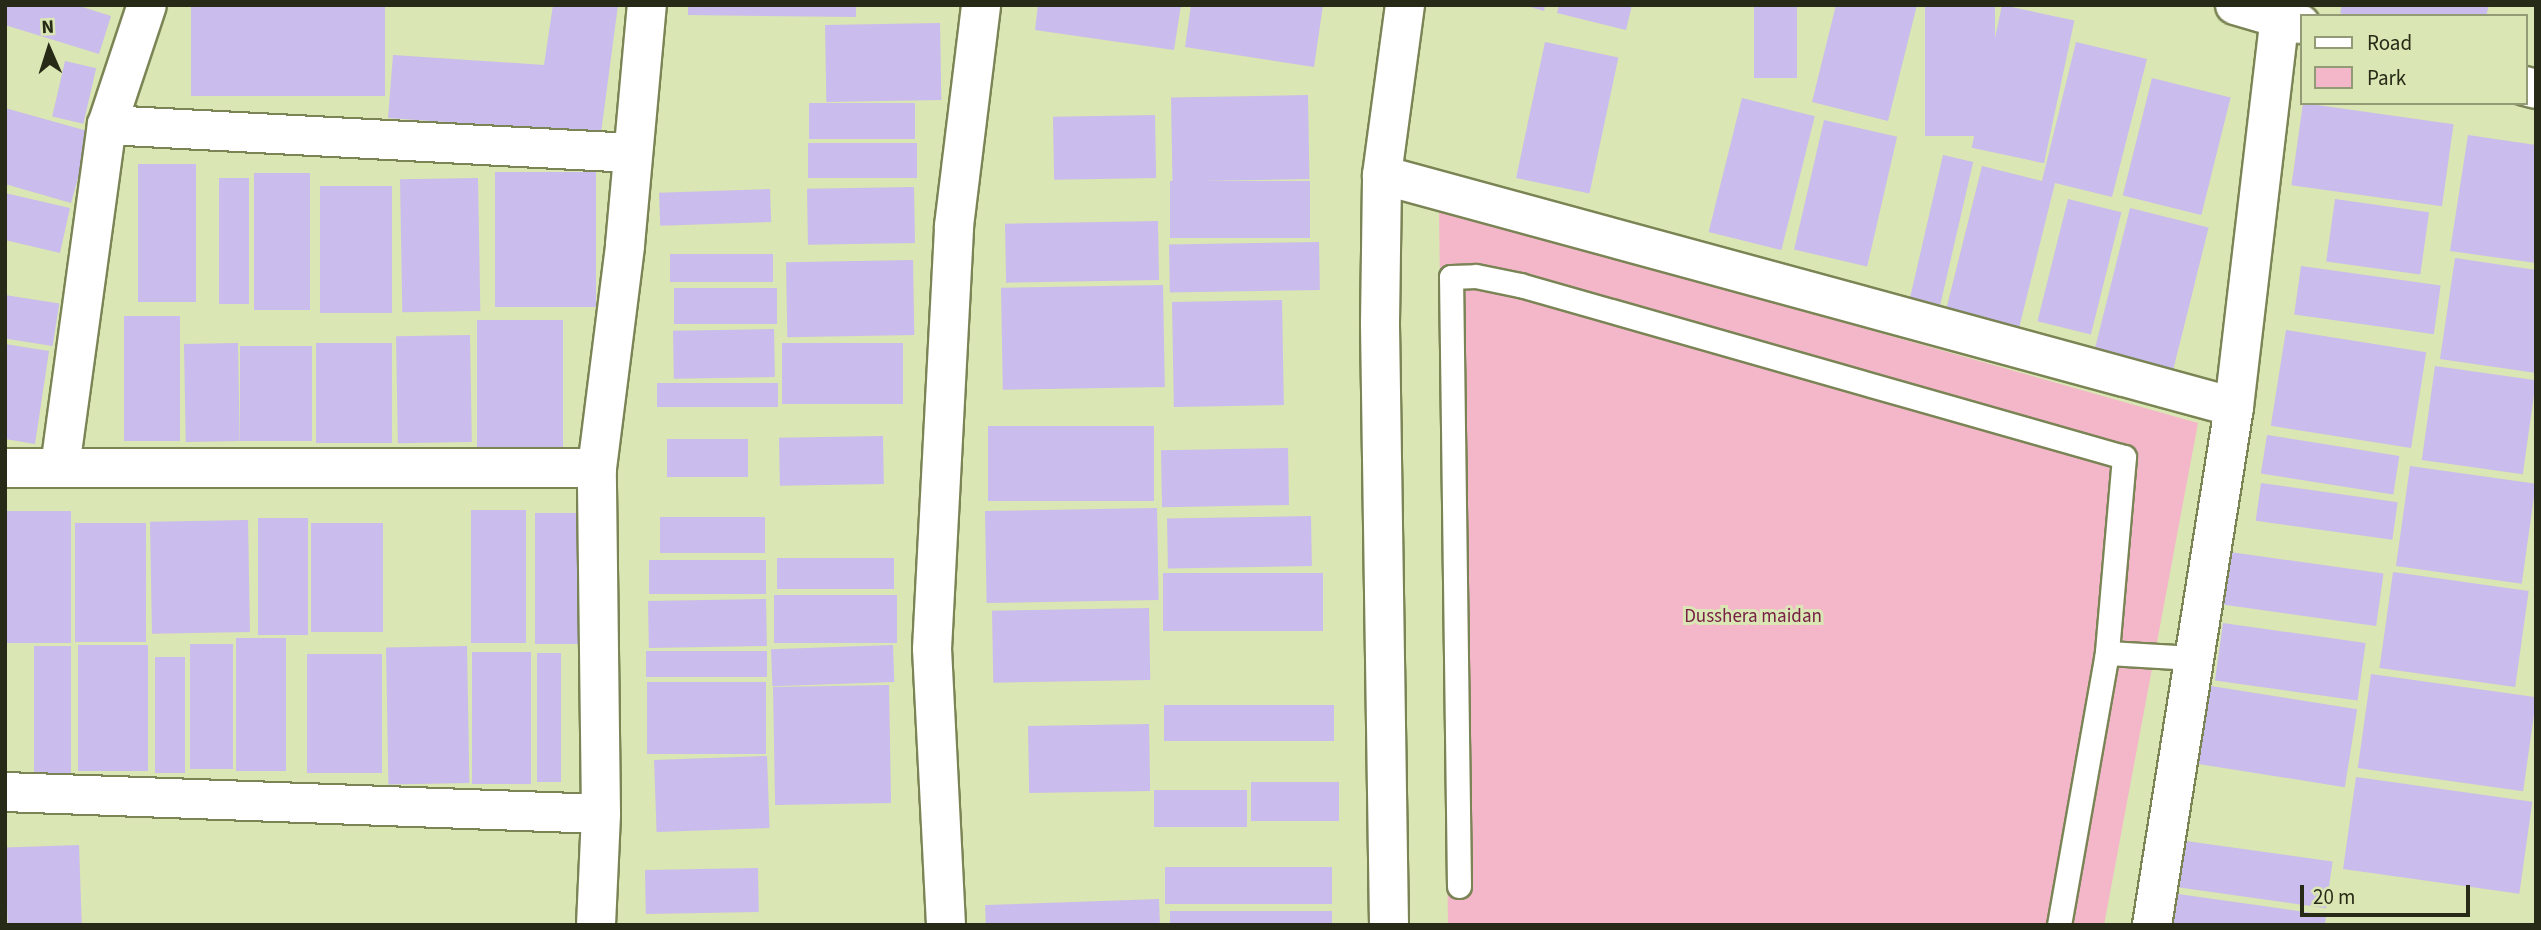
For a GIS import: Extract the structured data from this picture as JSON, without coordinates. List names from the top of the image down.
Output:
{
  "parks": ["Dusshera maidan"],
  "legend": ["Road", "Park"],
  "scale_bar": "20 m",
  "north": "top"
}
